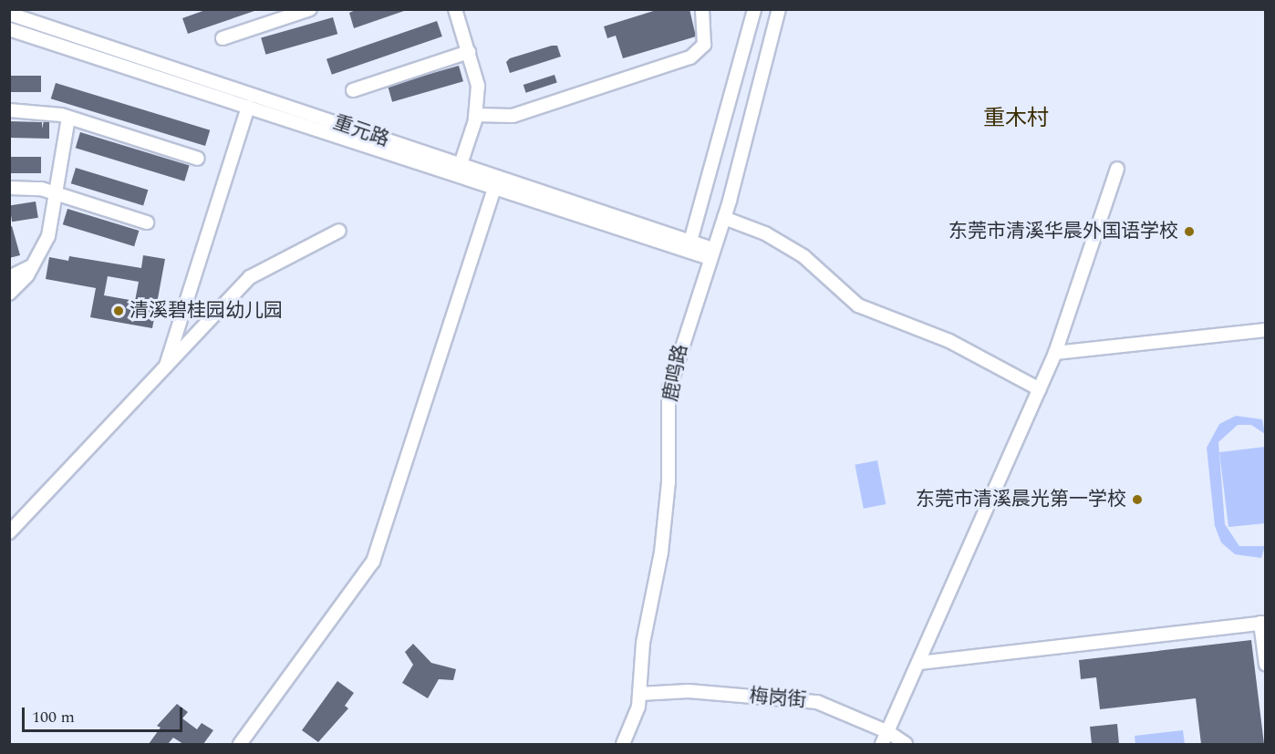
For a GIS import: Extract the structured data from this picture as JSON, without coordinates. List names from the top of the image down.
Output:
{
  "streets": {
    "street": ["重元路", "鹿鸣路", "梅岗街"]
  },
  "crossings": [
    ["重元路", "鹿鸣路"],
    ["鹿鸣路", "梅岗街"]
  ],
  "districts": ["重木村"],
  "places": ["东莞市清溪华晨外国语学校", "清溪碧桂园幼儿园", "东莞市清溪晨光第一学校"],
  "scale_bar": "100 m"
}
